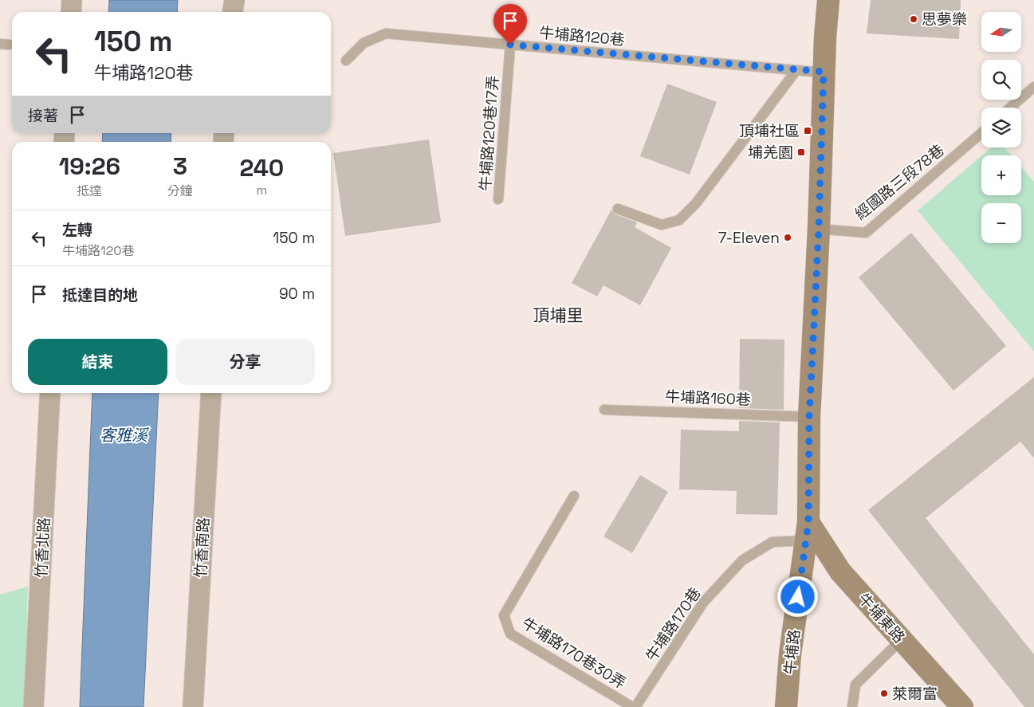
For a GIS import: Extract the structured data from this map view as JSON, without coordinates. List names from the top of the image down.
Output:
{
  "streets": {
    "street": [
      "竹香北路",
      "竹香南路",
      "牛埔東路",
      "牛埔路"
    ],
    "lane": [
      "牛埔路120巷",
      "牛埔路120巷17弄",
      "經國路三段78巷",
      "牛埔路160巷",
      "牛埔路170巷",
      "牛埔路170巷30弄"
    ]
  },
  "crossings": [
    ["牛埔路120巷", "牛埔路120巷17弄"],
    ["牛埔路120巷", "牛埔路"],
    ["經國路三段78巷", "牛埔路"],
    ["牛埔路160巷", "牛埔路"],
    ["牛埔東路", "牛埔路170巷"],
    ["牛埔東路", "牛埔路"],
    ["牛埔路170巷", "牛埔路"]
  ],
  "districts": ["頂埔里"],
  "water": ["客雅溪"],
  "places": {
    "other": ["思夢樂", "7-Eleven", "萊爾富"],
    "transit": ["頂埔社區", "埔羌園"]
  },
  "north": "left",
  "page": {
    "map_buttons": ["+", "−"],
    "turn": ["150 m", "牛埔路120巷"],
    "then": "接著",
    "eta": [
      "19:26",
      "抵達",
      "3",
      "分鐘",
      "240",
      "m"
    ],
    "list": [
      {
        "name": "左轉",
        "note": "牛埔路120巷",
        "value": "150 m"
      },
      {
        "name": "抵達目的地",
        "value": "90 m"
      }
    ],
    "buttons": ["結束", "分享"]
  }
}
